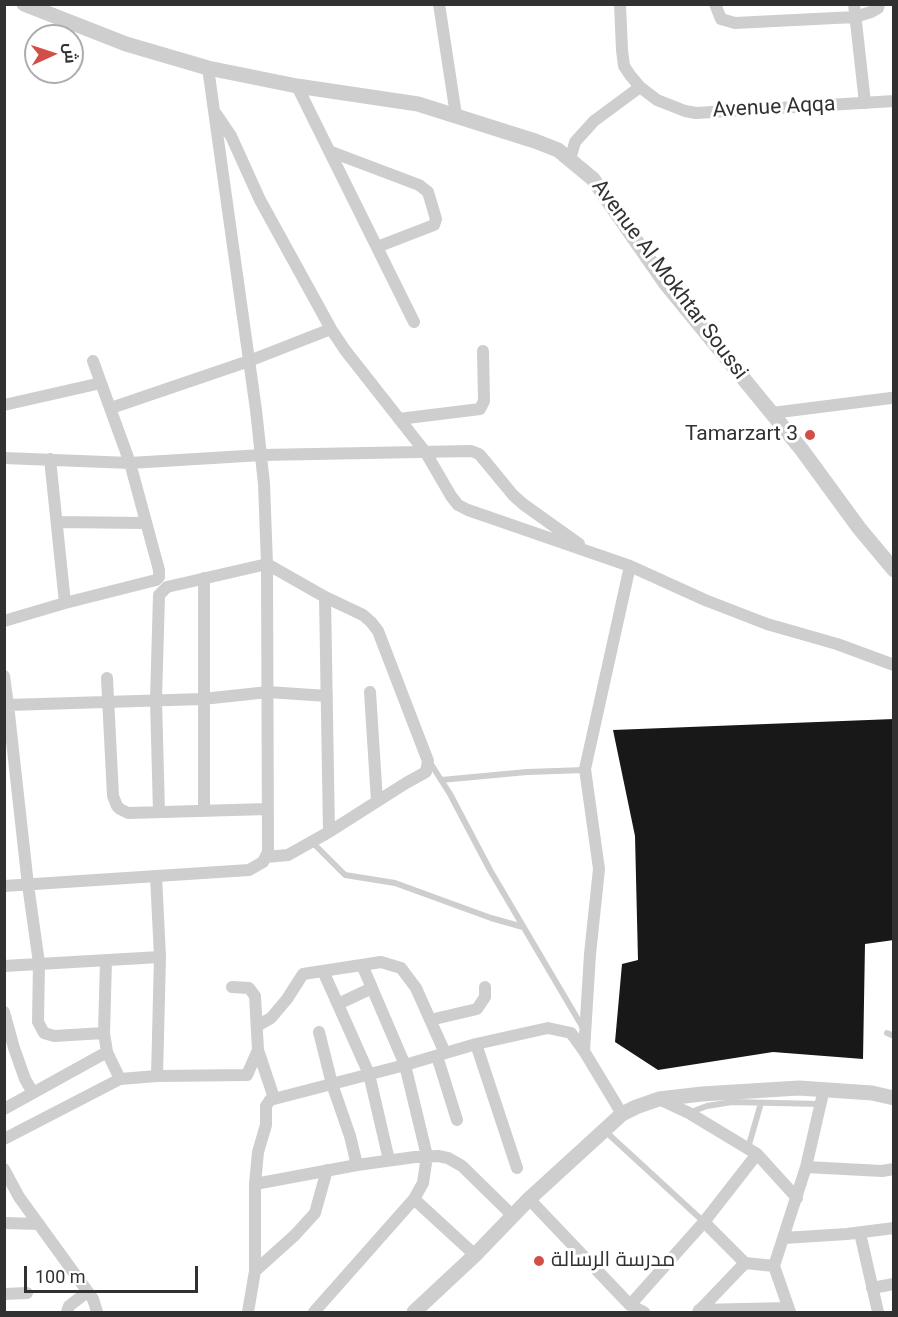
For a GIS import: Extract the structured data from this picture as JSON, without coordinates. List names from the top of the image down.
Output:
{
  "streets": {
    "street": ["Avenue Aqqa", "Avenue Al Mokhtar Soussi"]
  },
  "places": ["Tamarzart 3", "مدرسة الرسالة"],
  "scale_bar": "100 m",
  "north": "right"
}
